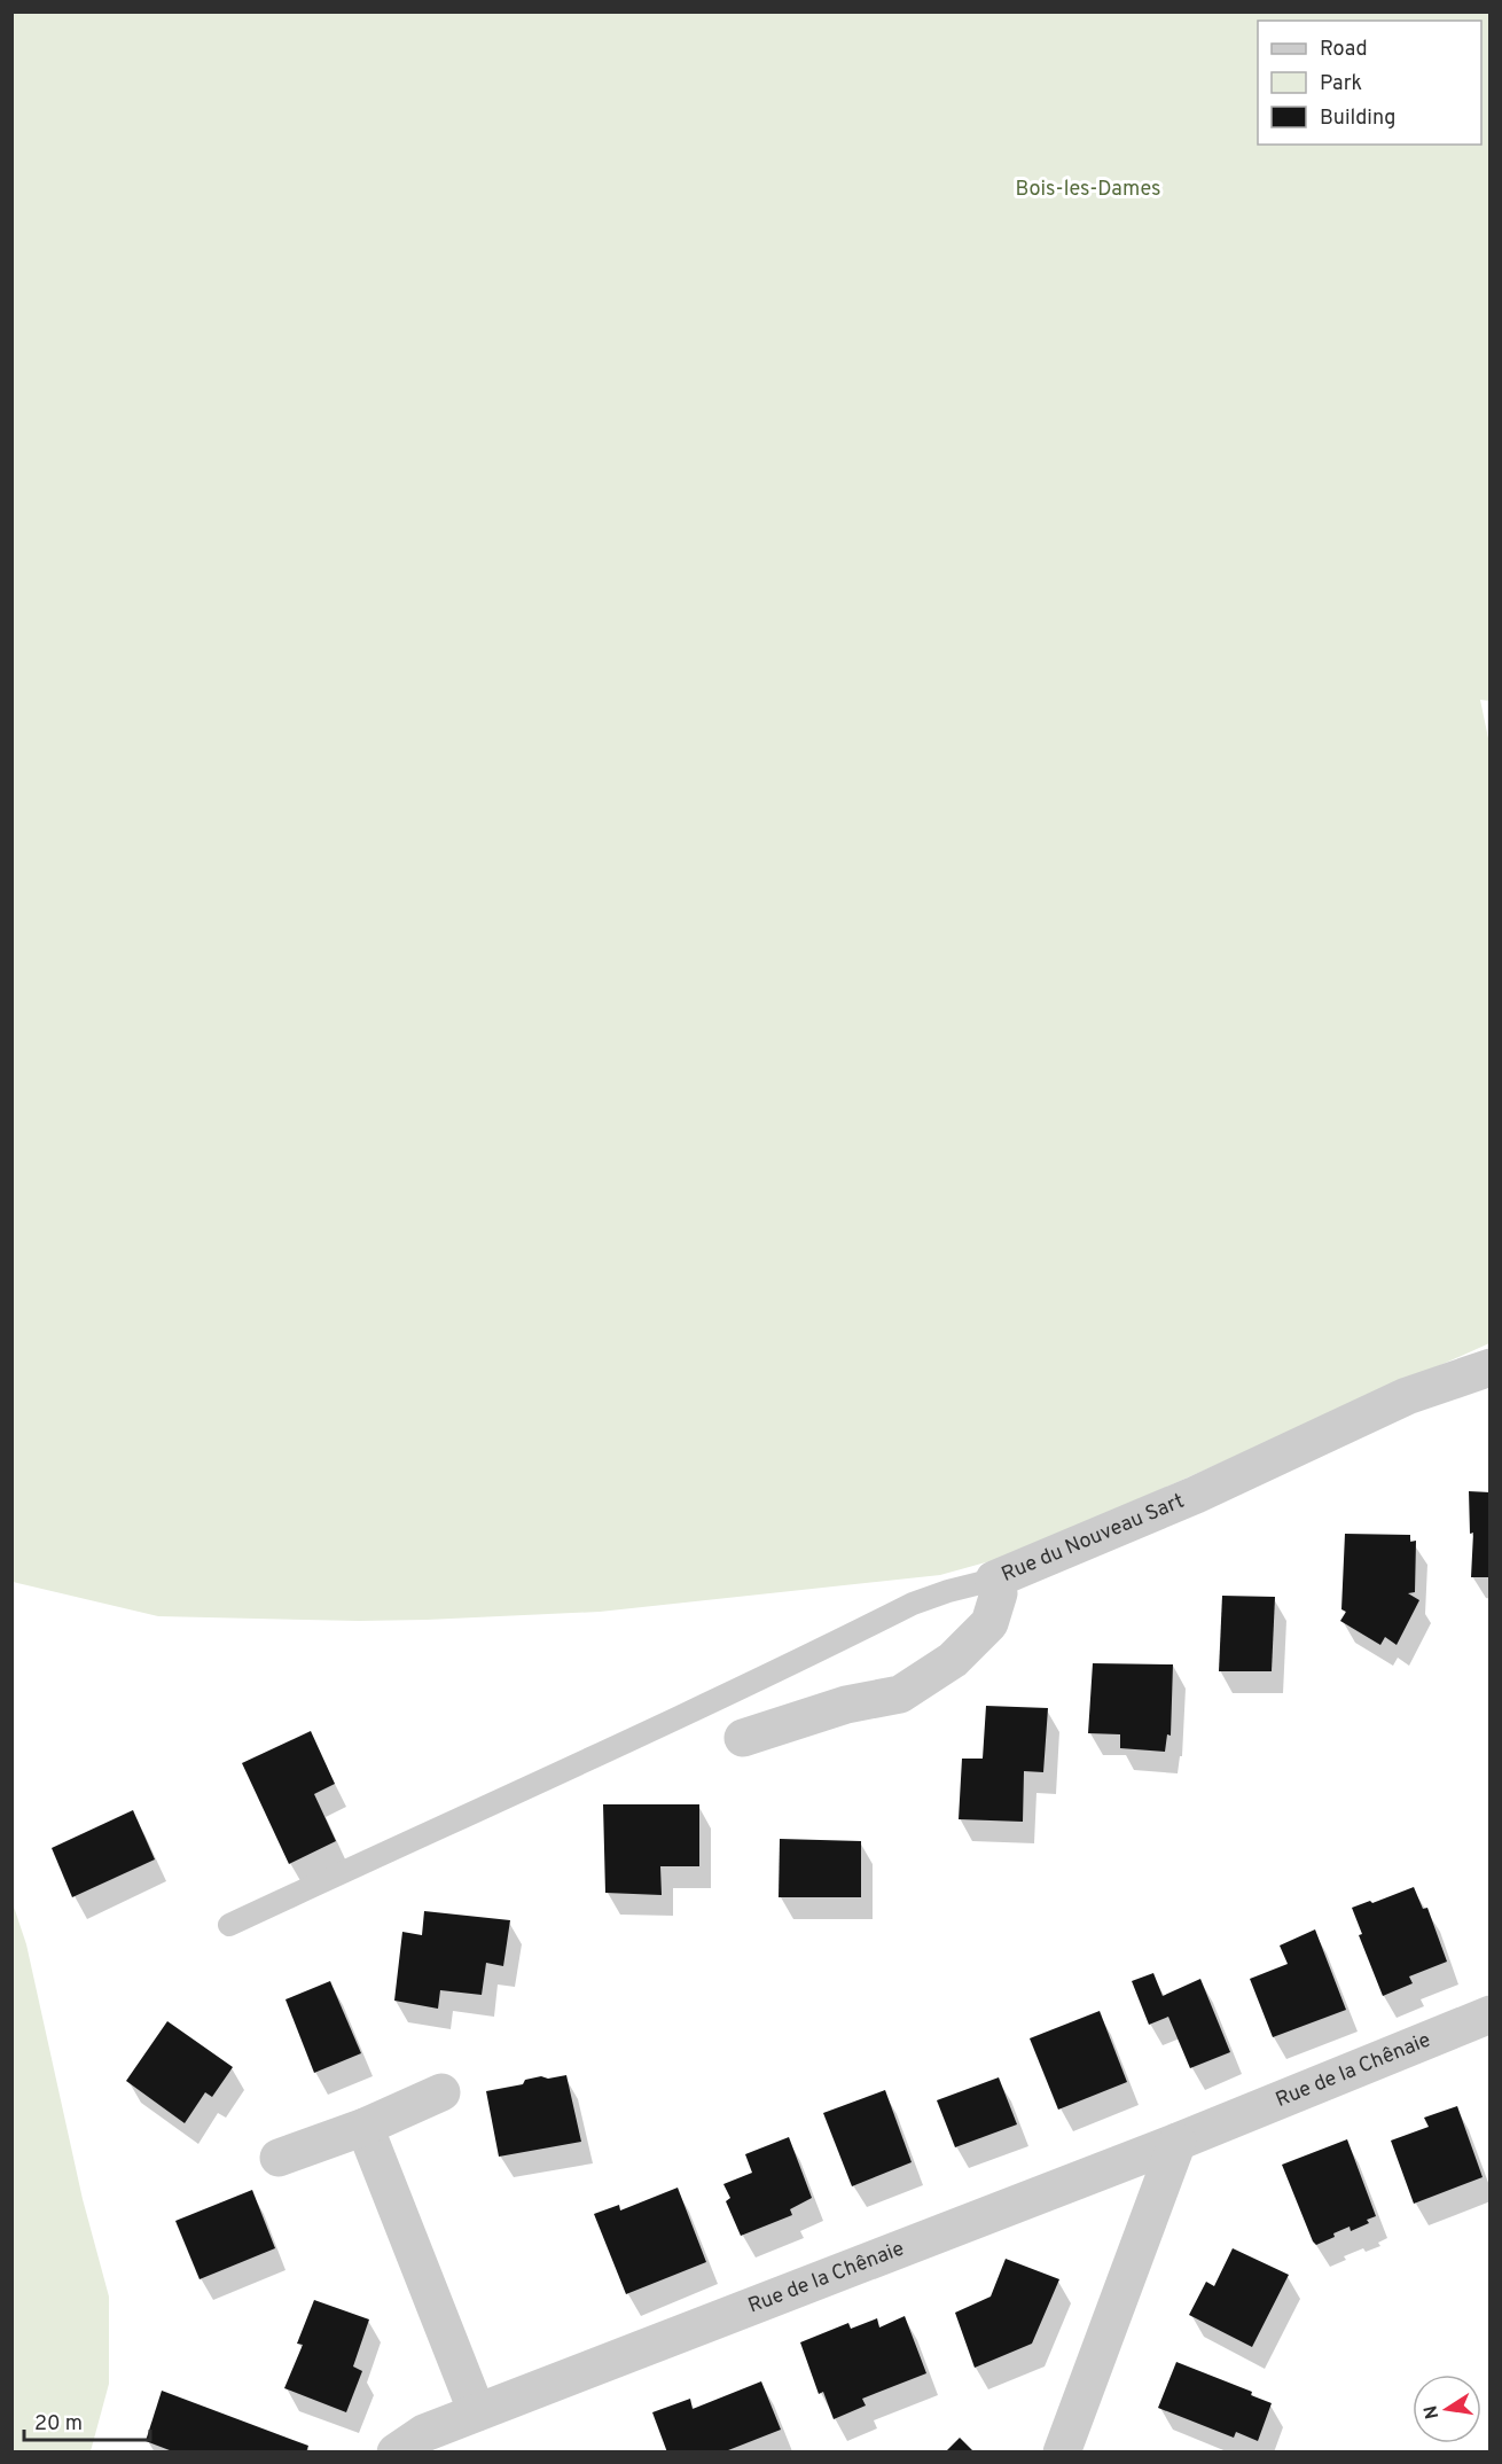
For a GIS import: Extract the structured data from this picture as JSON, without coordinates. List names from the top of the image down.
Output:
{
  "streets": {
    "street": ["Rue du Nouveau Sart", "Rue de la Chênaie"]
  },
  "parks": ["Bois-les-Dames"],
  "legend": ["Road", "Park", "Building"],
  "scale_bar": "20 m",
  "north": "left"
}
